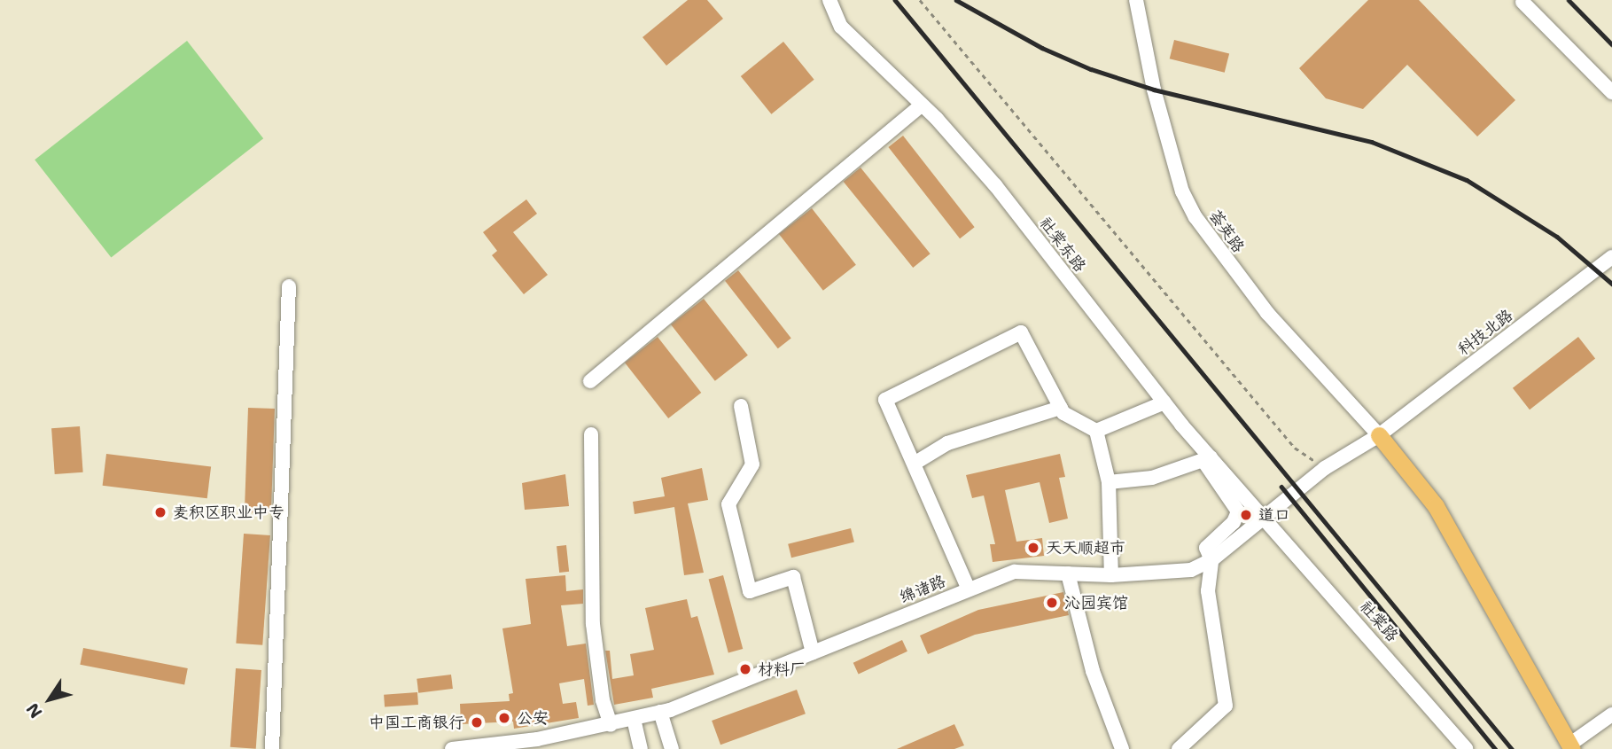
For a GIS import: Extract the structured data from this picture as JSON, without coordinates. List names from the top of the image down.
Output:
{
  "streets": {
    "street": [
      "荟英路",
      "社棠东路",
      "科技北路",
      "绵诸路",
      "社棠路"
    ]
  },
  "crossings": [
    ["荟英路", "科技北路"],
    ["荟英路", "绵诸路"],
    ["社棠东路", "绵诸路"],
    ["社棠东路", "社棠路"],
    ["科技北路", "绵诸路"],
    ["绵诸路", "社棠路"]
  ],
  "places": [
    "麦积区职业中专",
    "道口",
    "天天顺超市",
    "沁园宾馆",
    "材料厂",
    "公安",
    "中国工商银行"
  ],
  "north": "bottom left"
}
